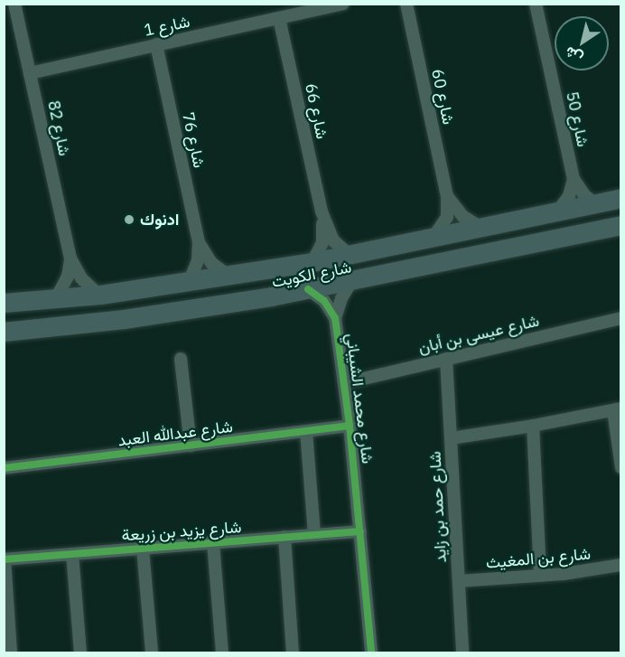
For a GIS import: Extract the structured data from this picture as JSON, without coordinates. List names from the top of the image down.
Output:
{
  "streets": {
    "main road": ["شارع الكويت"],
    "street": [
      "شارع 1",
      "شارع 60",
      "شارع 66",
      "شارع 50",
      "شارع 82",
      "شارع 76",
      "شارع عيسى بن أبان",
      "شارع محمد الشيباني",
      "شارع عبدالله العبد",
      "شارع حمد بن زايد",
      "شارع يزيد بن زريعة",
      "شارع بن المغيث"
    ]
  },
  "crossings": [
    ["شارع 1", "شارع 66"],
    ["شارع 1", "شارع 82"],
    ["شارع 1", "شارع 76"],
    ["شارع 60", "شارع الكويت"],
    ["شارع 66", "شارع الكويت"],
    ["شارع 50", "شارع الكويت"],
    ["شارع 82", "شارع الكويت"],
    ["شارع 76", "شارع الكويت"],
    ["شارع الكويت", "شارع محمد الشيباني"],
    ["شارع عيسى بن أبان", "شارع محمد الشيباني"],
    ["شارع عيسى بن أبان", "شارع حمد بن زايد"],
    ["شارع محمد الشيباني", "شارع عبدالله العبد"],
    ["شارع محمد الشيباني", "شارع يزيد بن زريعة"],
    ["شارع حمد بن زايد", "شارع بن المغيث"]
  ],
  "places": ["ادنوك"],
  "north": "bottom left"
}
